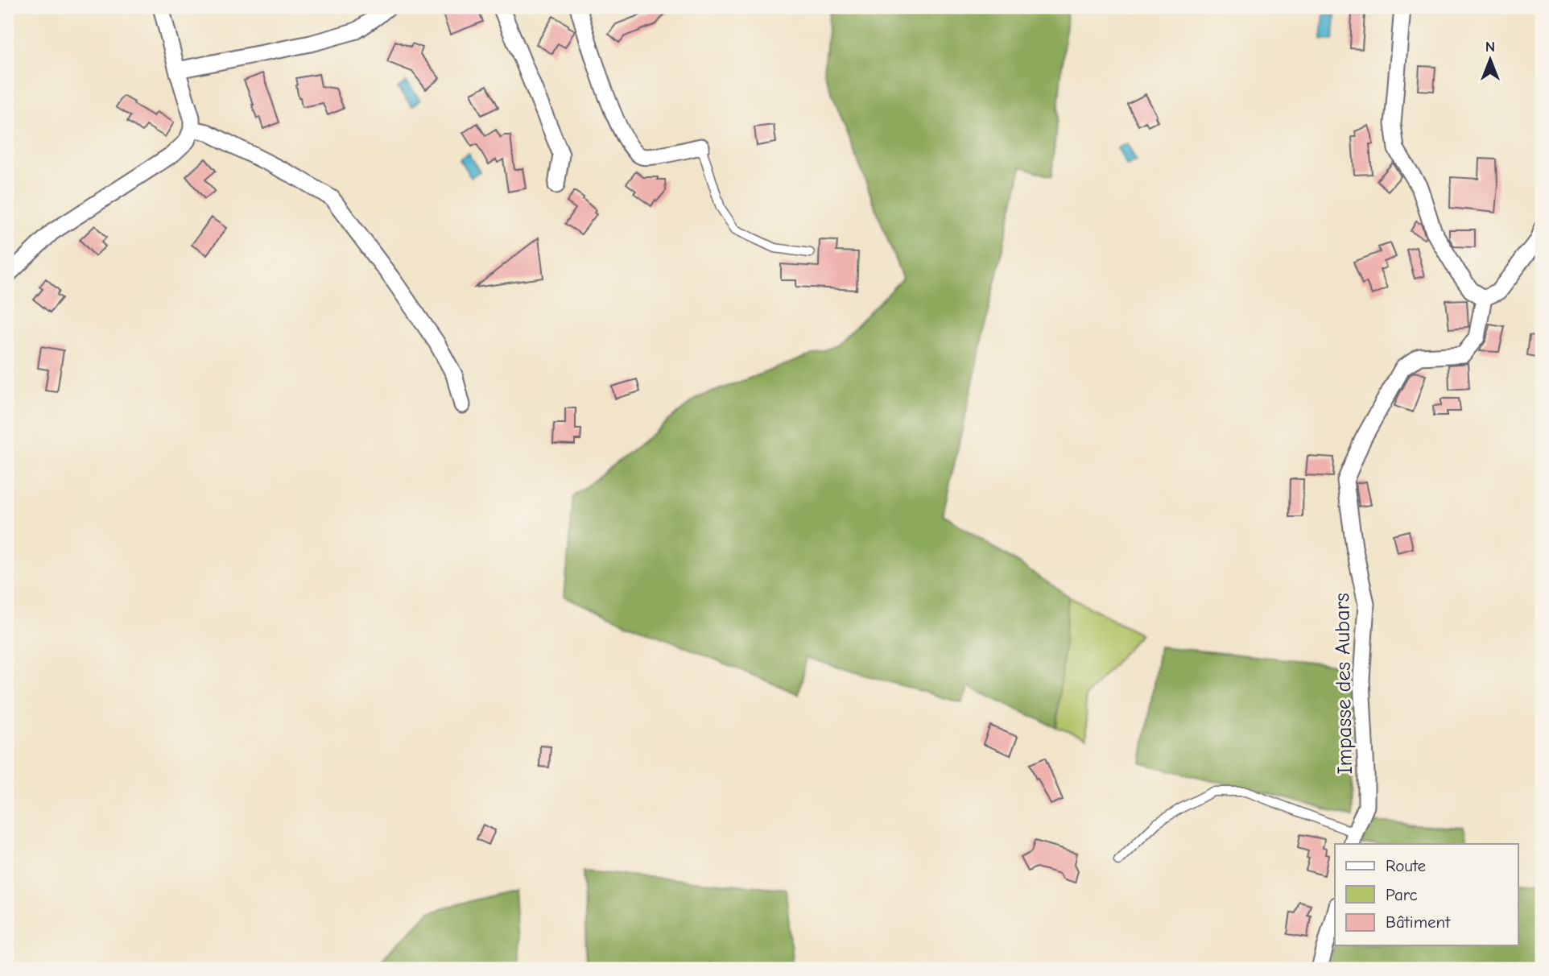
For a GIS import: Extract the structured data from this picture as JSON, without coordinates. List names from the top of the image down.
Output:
{
  "streets": {
    "street": ["Impasse des Aubars"]
  },
  "legend": ["Route", "Parc", "Bâtiment"],
  "north": "top"
}
